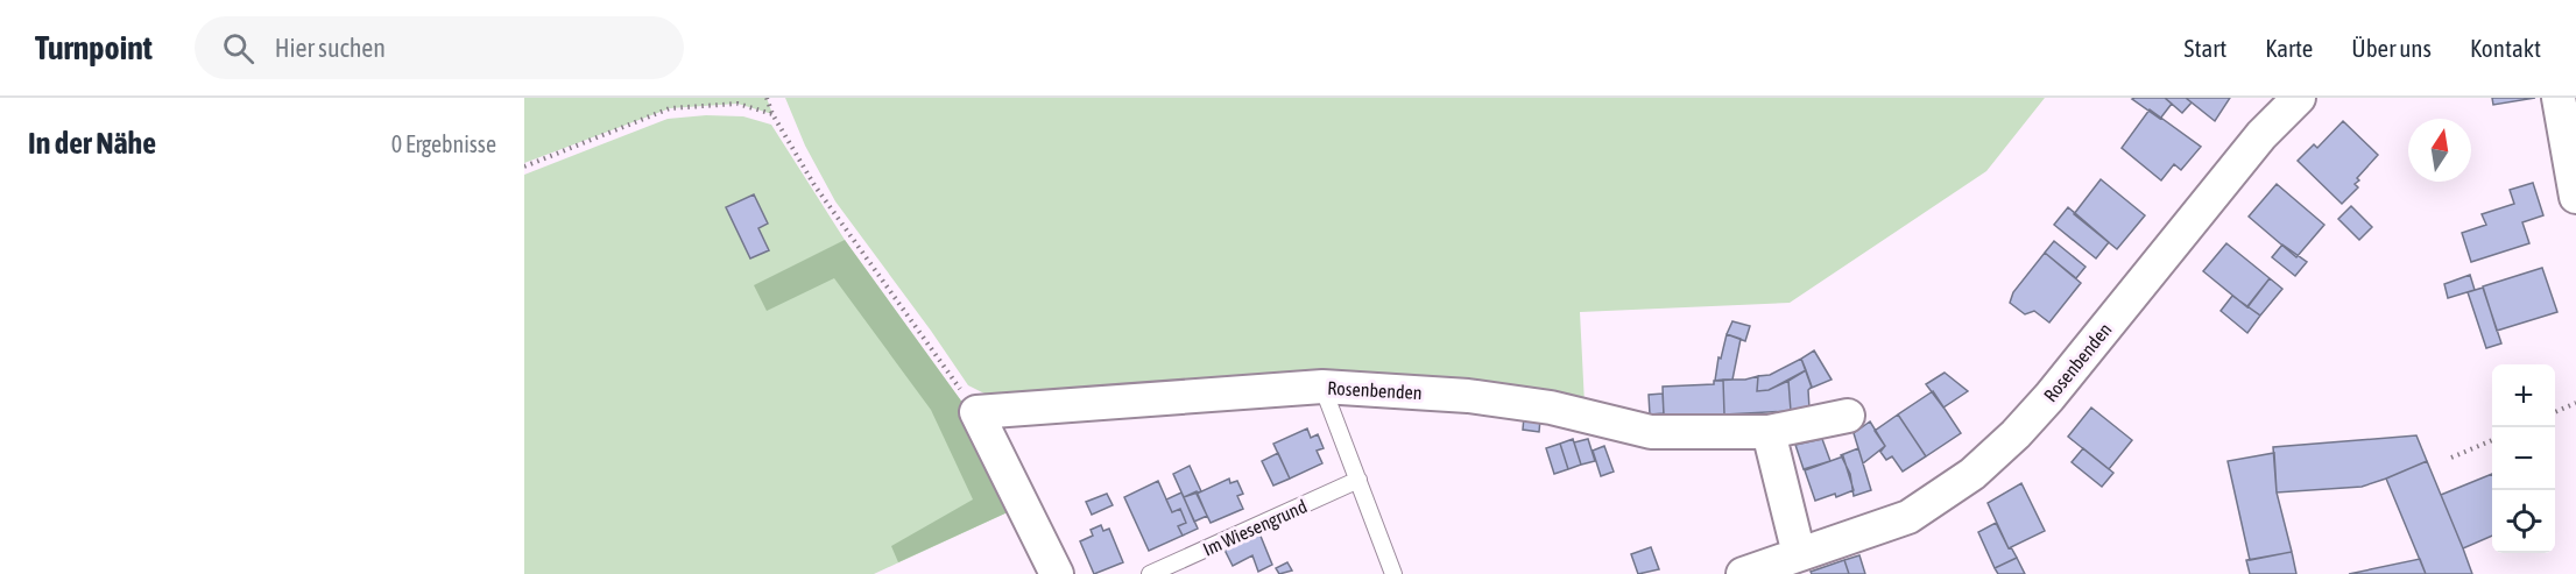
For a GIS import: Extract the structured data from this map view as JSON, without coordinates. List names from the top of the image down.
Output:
{
  "streets": {
    "street": ["Rosenbenden"],
    "lane": ["Im Wiesengrund"]
  },
  "north": "top",
  "page": {
    "header": "Turnpoint",
    "search": "Hier suchen",
    "nav": [
      "Start",
      "Karte",
      "Über uns",
      "Kontakt"
    ],
    "heading": ["In der Nähe", "0 Ergebnisse"],
    "map_buttons": ["+", "−"]
  }
}
